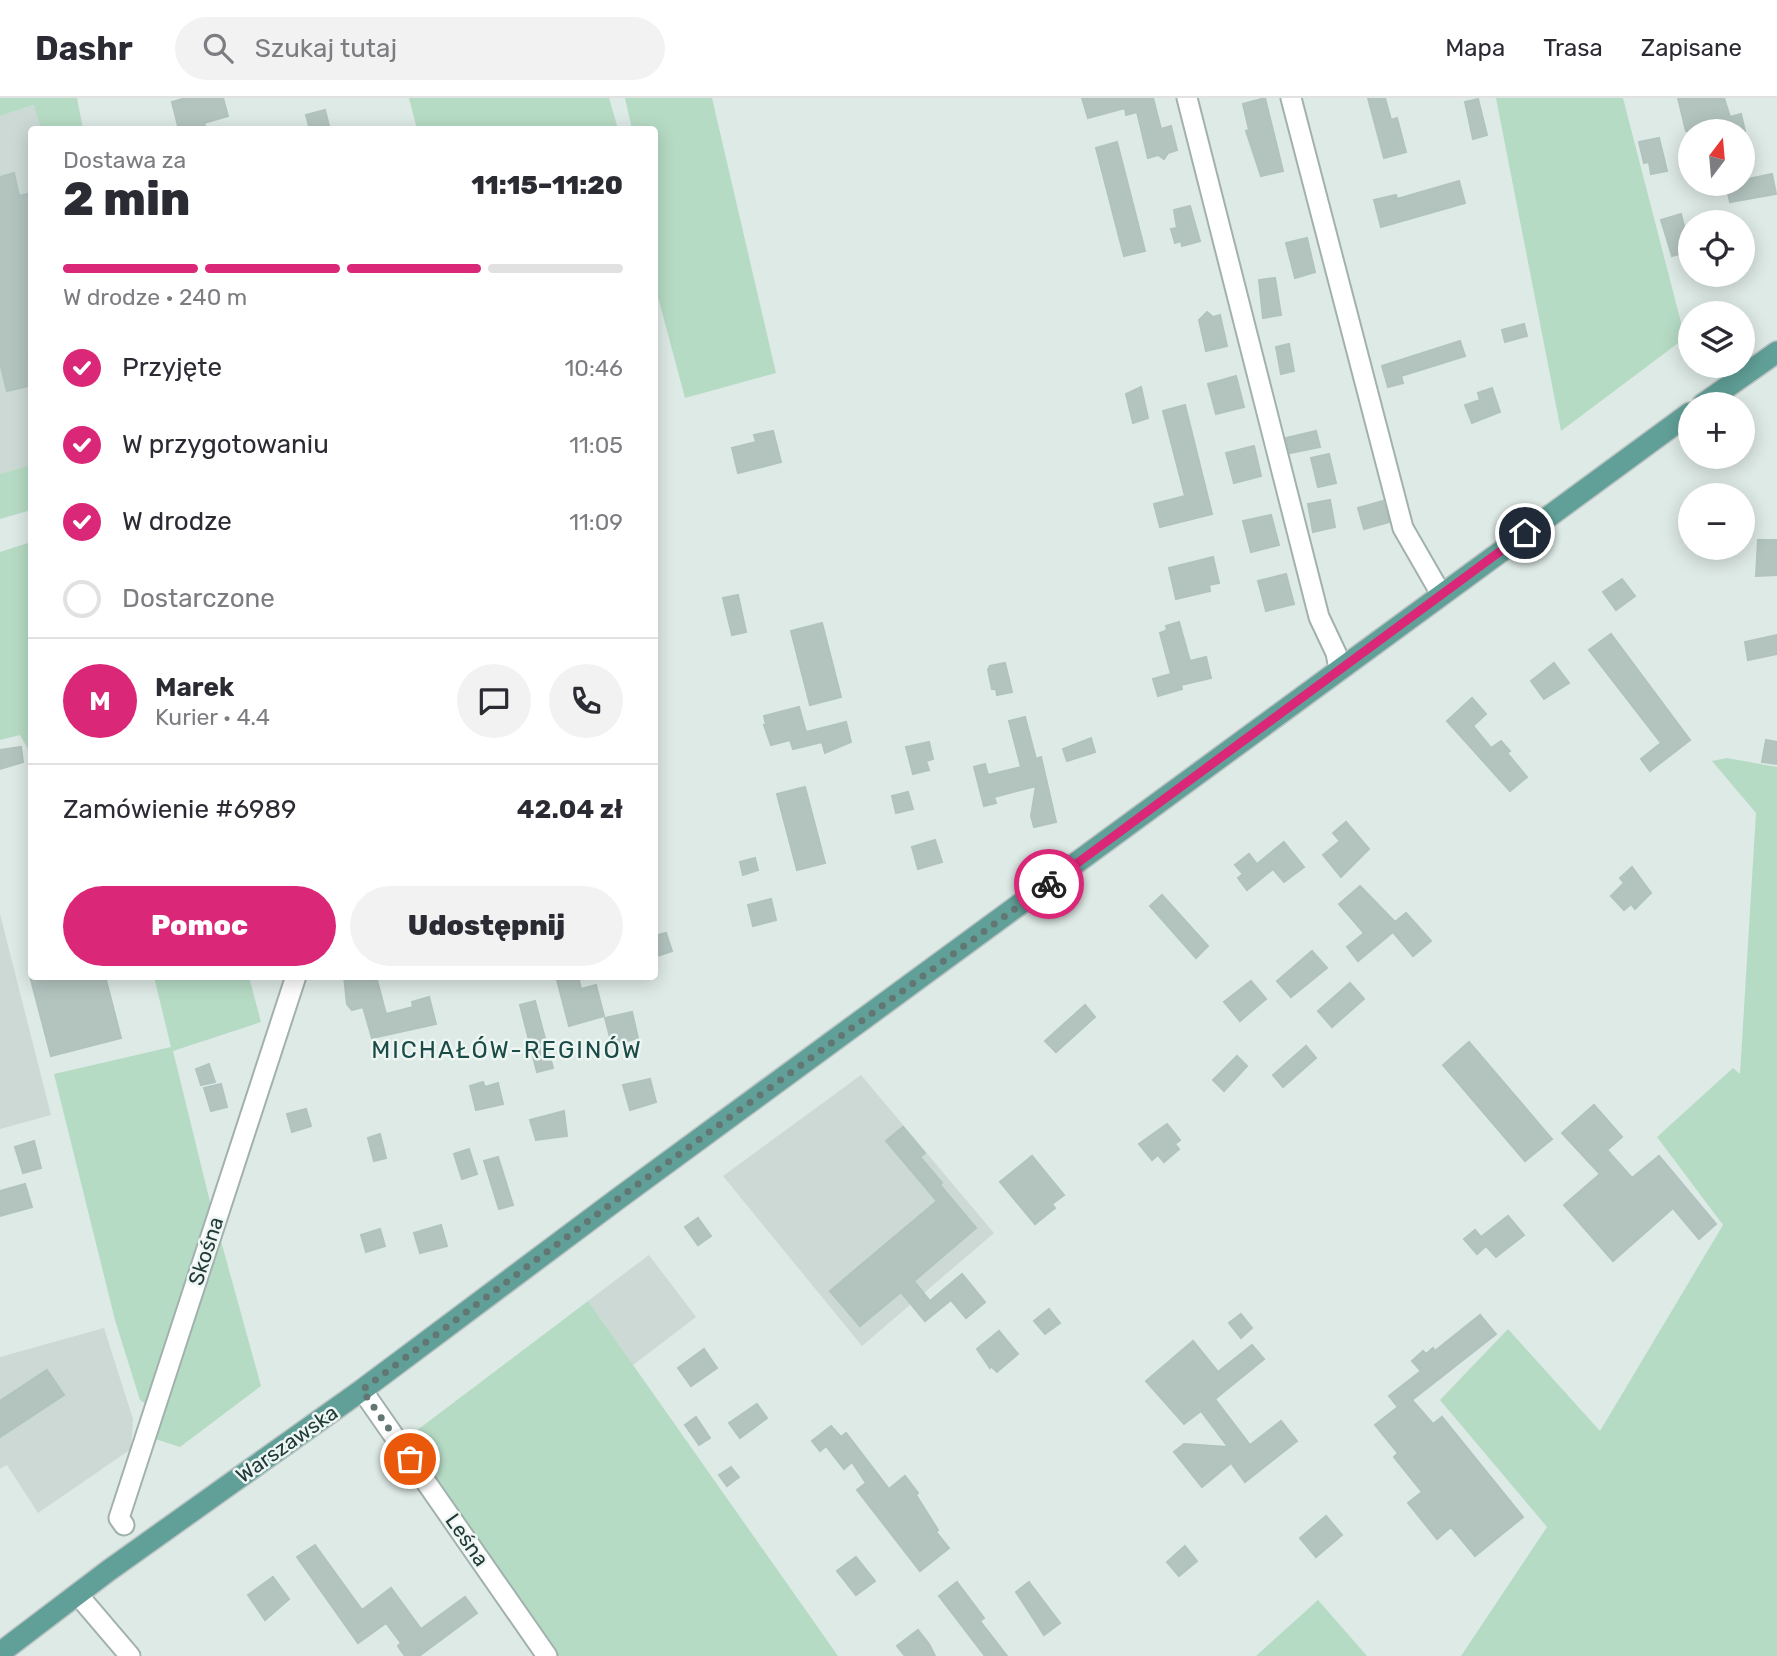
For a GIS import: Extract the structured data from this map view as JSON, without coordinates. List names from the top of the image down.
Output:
{
  "streets": {
    "main road": ["Warszawska"],
    "street": ["Skośna", "Leśna"]
  },
  "crossings": [
    ["Warszawska", "Leśna"]
  ],
  "districts": ["MICHAŁÓW-REGINÓW"],
  "north": "top",
  "page": {
    "header": "Dashr",
    "search": "Szukaj tutaj",
    "nav": ["Mapa", "Trasa", "Zapisane"],
    "map_buttons": ["+", "−"],
    "heading": ["2 min", "Dostawa za", "11:15–11:20"],
    "panel": [
      "Marek",
      "Kurier · 4.4",
      "Zamówienie #6989",
      "42.04 zł"
    ],
    "bar": "W drodze · 240 m",
    "list": [
      ["Przyjęte", "10:46"],
      ["W przygotowaniu", "11:05"],
      ["W drodze", "11:09"],
      "Dostarczone"
    ],
    "round": "M",
    "buttons": ["Pomoc", "Udostępnij"]
  }
}
